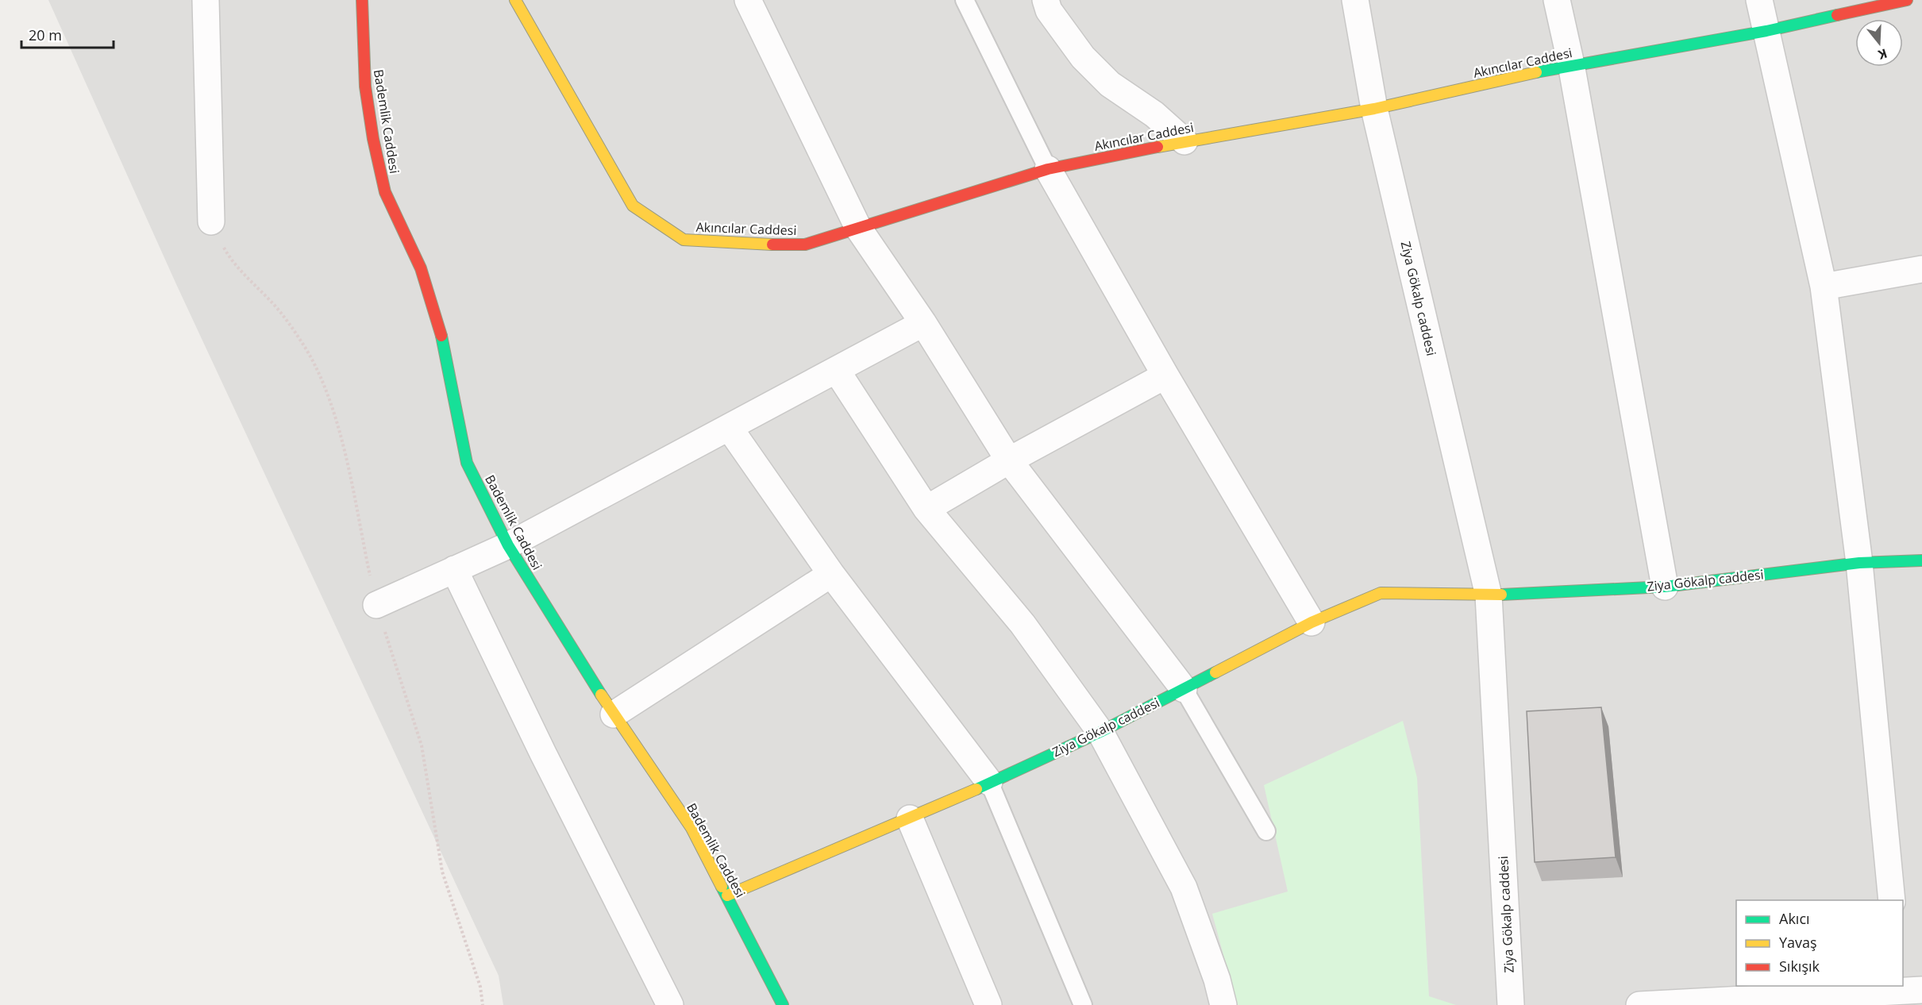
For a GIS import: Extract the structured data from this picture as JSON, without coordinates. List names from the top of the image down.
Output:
{
  "streets": {
    "street": ["Akıncılar Caddesi", "Bademlik Caddesi", "Ziya Gökalp caddesi"]
  },
  "crossings": [
    ["Akıncılar Caddesi", "Ziya Gökalp caddesi"],
    ["Bademlik Caddesi", "Ziya Gökalp caddesi"]
  ],
  "legend": ["Akıcı", "Yavaş", "Sıkışık"],
  "scale_bar": "20 m",
  "north": "bottom"
}
